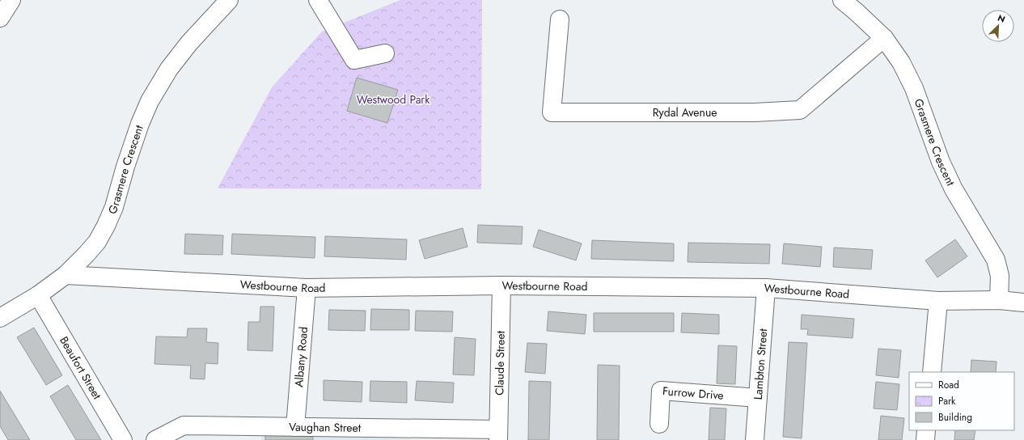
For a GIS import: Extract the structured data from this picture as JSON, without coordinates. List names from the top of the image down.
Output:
{
  "streets": {
    "street": [
      "Rydal Avenue",
      "Grasmere Crescent",
      "Westbourne Road",
      "Albany Road",
      "Claude Street",
      "Lambton Street",
      "Beaufort Street",
      "Furrow Drive",
      "Vaughan Street"
    ]
  },
  "crossings": [
    ["Rydal Avenue", "Grasmere Crescent"],
    ["Grasmere Crescent", "Westbourne Road"],
    ["Grasmere Crescent", "Beaufort Street"],
    ["Westbourne Road", "Albany Road"],
    ["Westbourne Road", "Claude Street"],
    ["Westbourne Road", "Lambton Street"],
    ["Albany Road", "Vaughan Street"],
    ["Claude Street", "Vaughan Street"],
    ["Lambton Street", "Furrow Drive"]
  ],
  "parks": ["Westwood Park"],
  "legend": ["Road", "Park", "Building"],
  "north": "top right"
}
